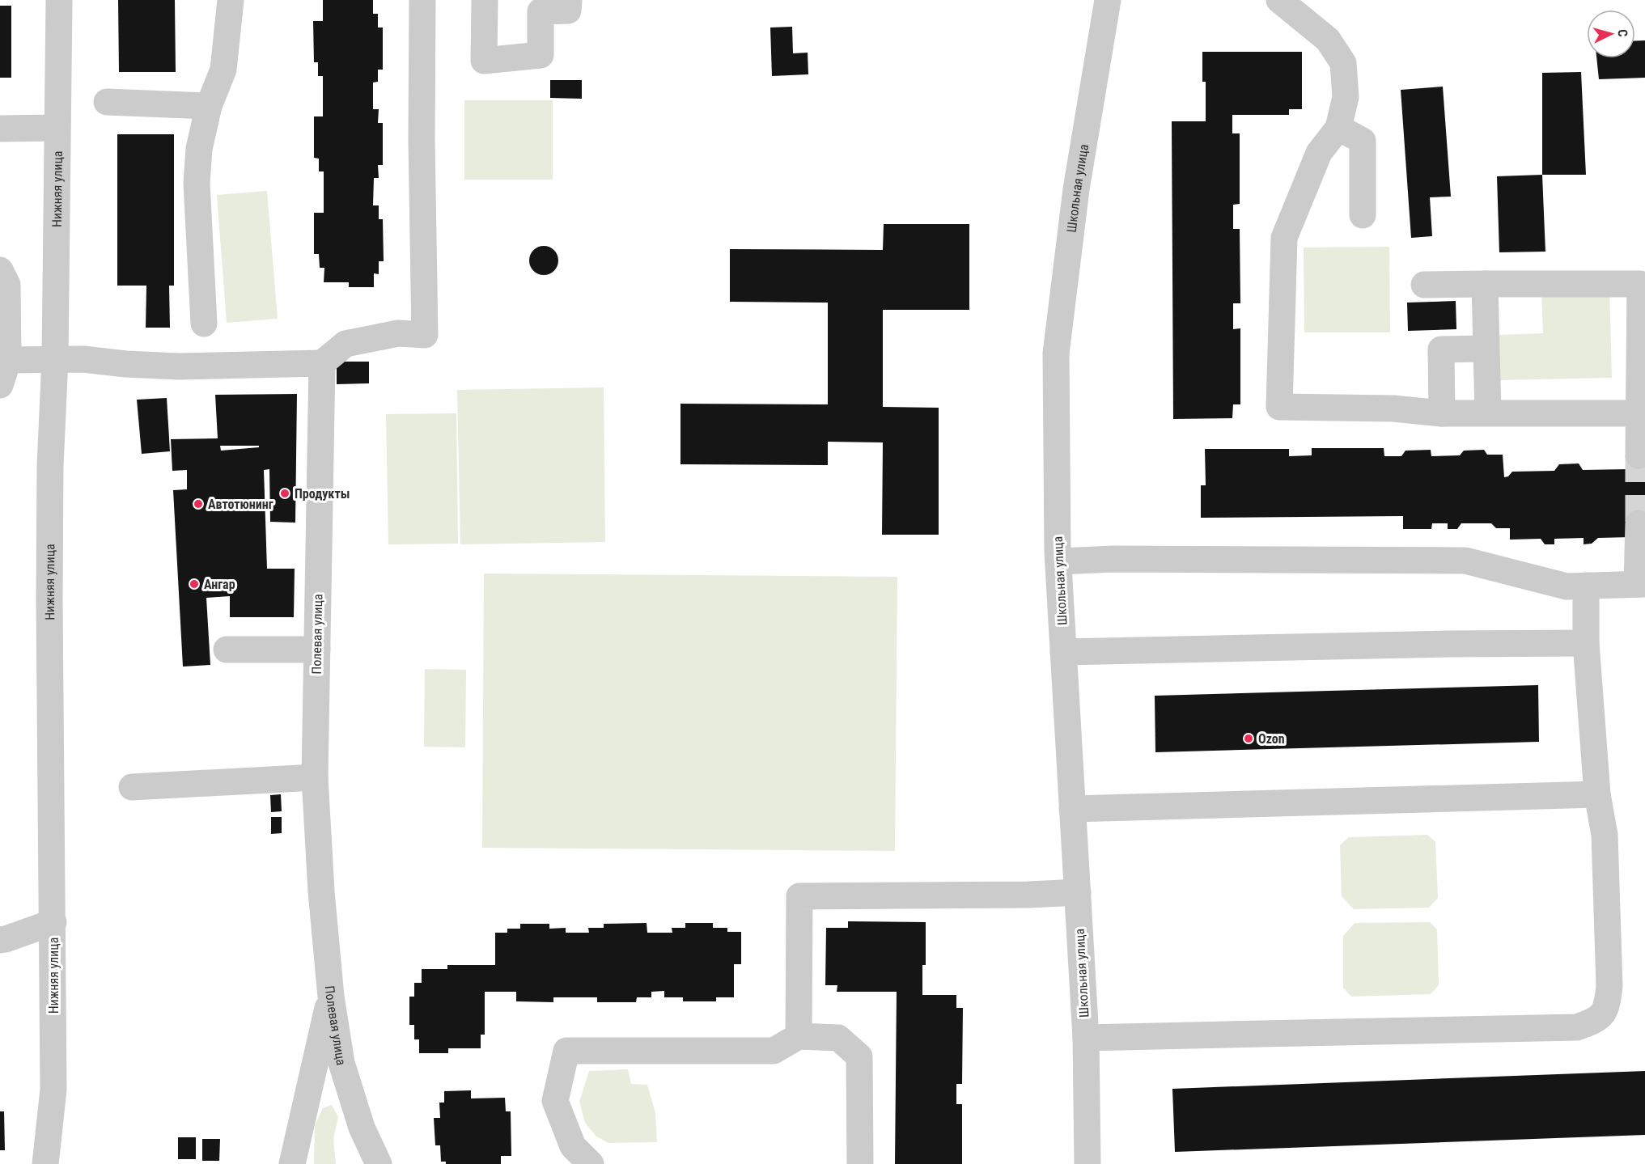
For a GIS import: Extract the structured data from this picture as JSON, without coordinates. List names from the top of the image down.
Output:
{
  "streets": {
    "street": ["Школьная улица", "Нижняя улица", "Полевая улица"]
  },
  "places": [
    "Продукты",
    "Автотюнинг",
    "Ангар",
    "Ozon"
  ],
  "north": "right"
}
